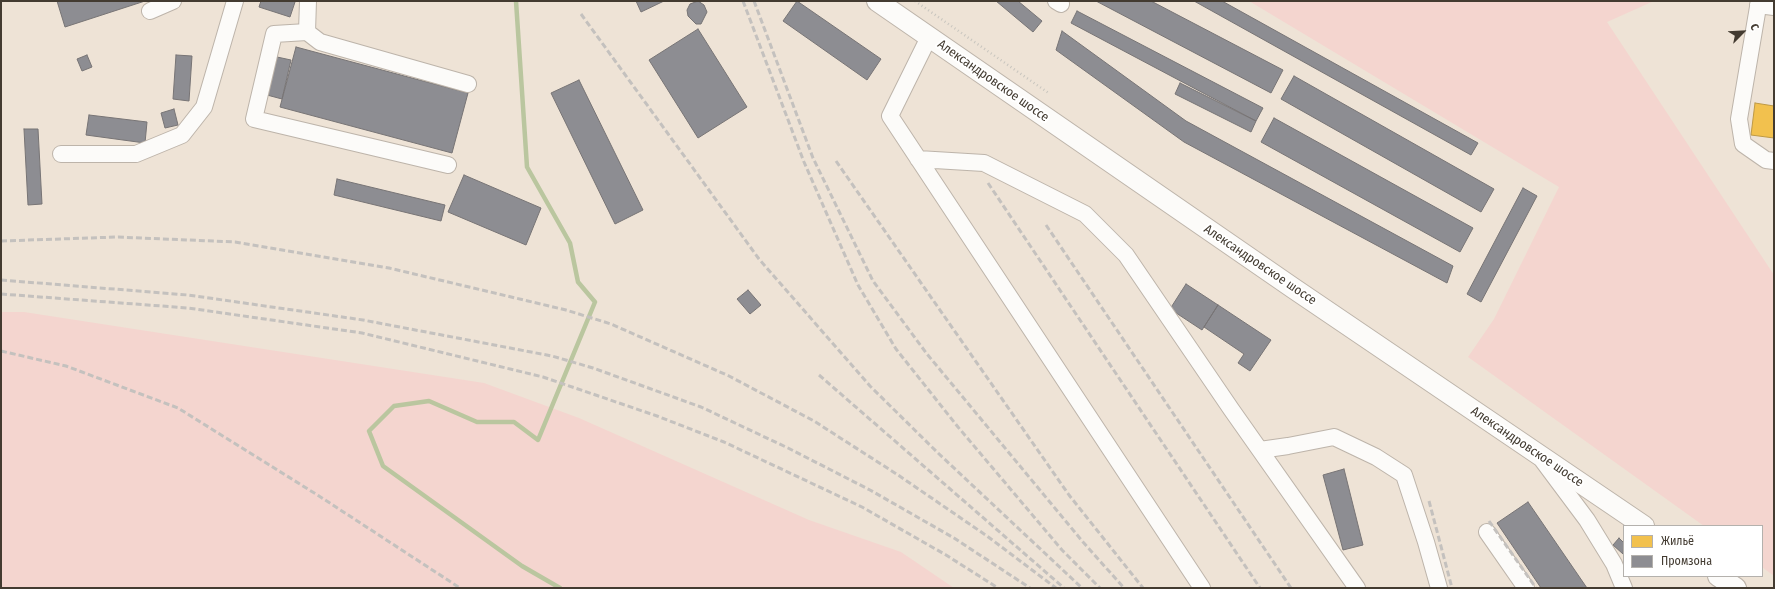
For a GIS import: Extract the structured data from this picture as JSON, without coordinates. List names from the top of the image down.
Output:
{
  "streets": {
    "main road": ["Александровское шоссе"]
  },
  "legend": ["Жильё", "Промзона"],
  "north": "top right"
}
